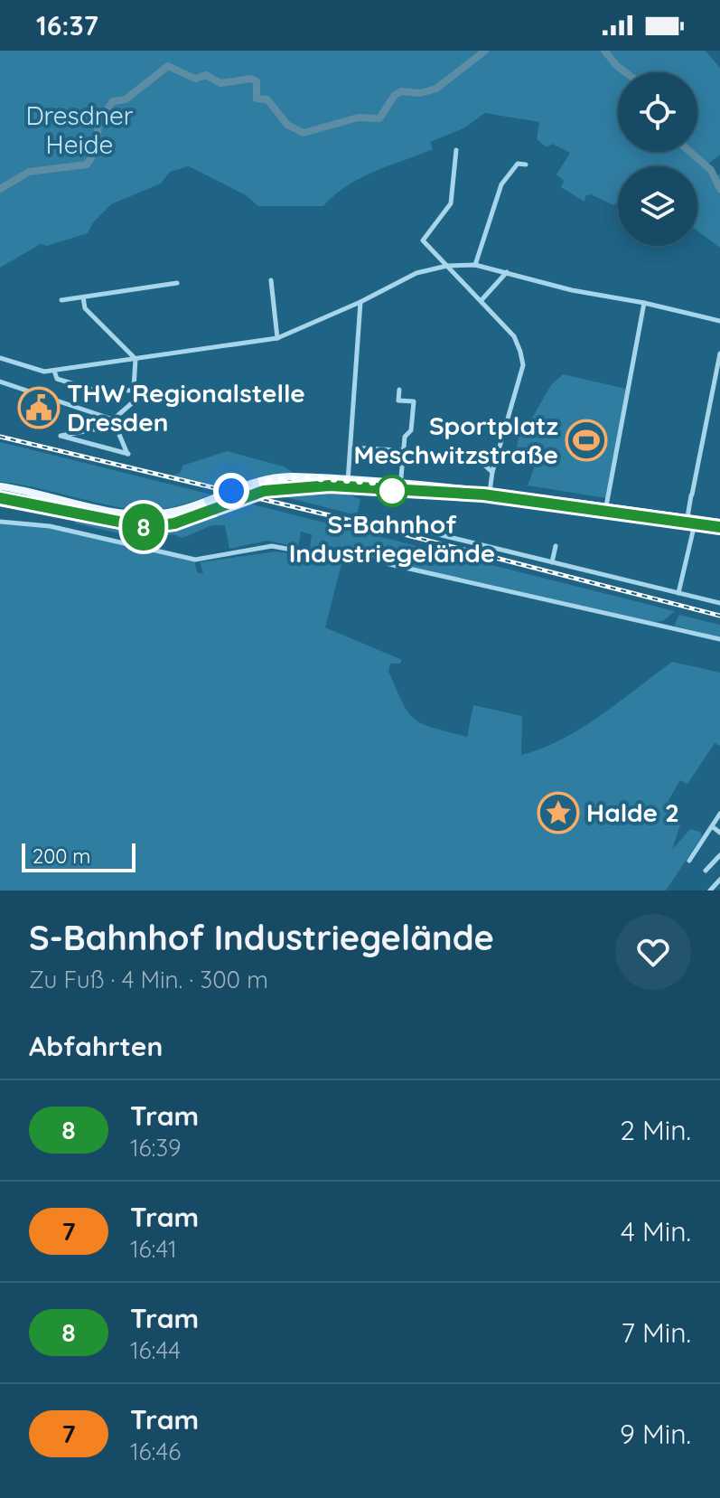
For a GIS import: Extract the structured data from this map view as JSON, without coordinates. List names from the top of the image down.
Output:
{
  "parks": ["Dresdner Heide"],
  "places": {
    "public building": ["THW Regionalstelle Dresden"],
    "sports": ["Sportplatz Meschwitzstraße"],
    "other": ["S-Bahnhof Industriegelände"],
    "place": ["Halde 2"]
  },
  "lines": ["tram line 8"],
  "scale_bar": "200 m",
  "page": {
    "status": "16:37",
    "on_map": "8",
    "scale": "200 m",
    "heading": [
      ["S-Bahnhof Industriegelände", "Zu Fuß · 4 Min. · 300 m"],
      "Abfahrten"
    ],
    "list": [
      {
        "mark": "8",
        "name": "Tram",
        "note": "16:39",
        "value": "2 Min."
      },
      {
        "mark": "7",
        "name": "Tram",
        "note": "16:41",
        "value": "4 Min."
      },
      {
        "mark": "8",
        "name": "Tram",
        "note": "16:44",
        "value": "7 Min."
      },
      {
        "mark": "7",
        "name": "Tram",
        "note": "16:46",
        "value": "9 Min."
      }
    ]
  }
}
